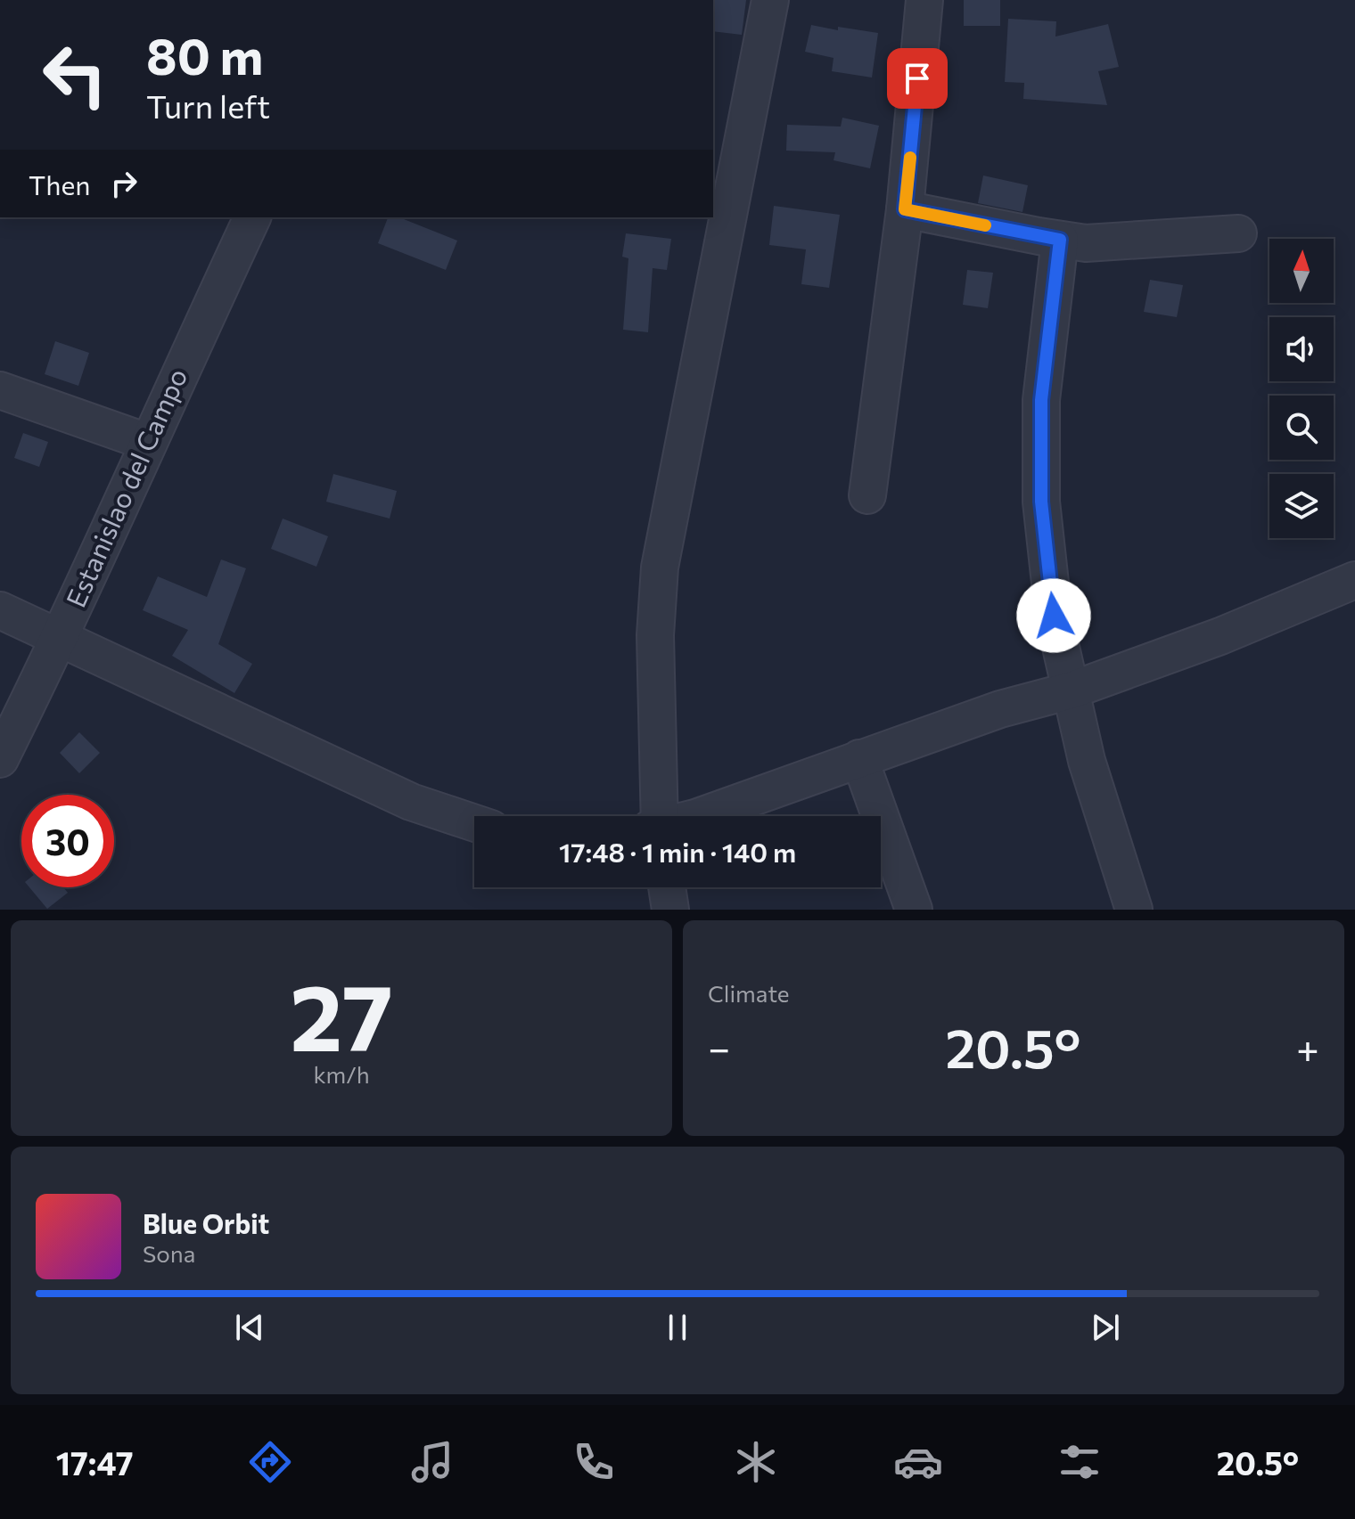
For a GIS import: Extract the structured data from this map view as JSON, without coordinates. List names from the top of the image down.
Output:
{
  "streets": {
    "street": ["Estanislao del Campo"]
  },
  "north": "top",
  "page": {
    "turn": ["80 m", "Turn left"],
    "then": "Then",
    "limit": "30",
    "trip": "17:48 · 1 min · 140 m",
    "tile": [
      ["27", "km/h"],
      "Climate"
    ],
    "heat": ["−", "20.5°", "+"],
    "song": ["Blue Orbit", "Sona"],
    "tabs": ["17:47", "20.5°"]
  }
}
